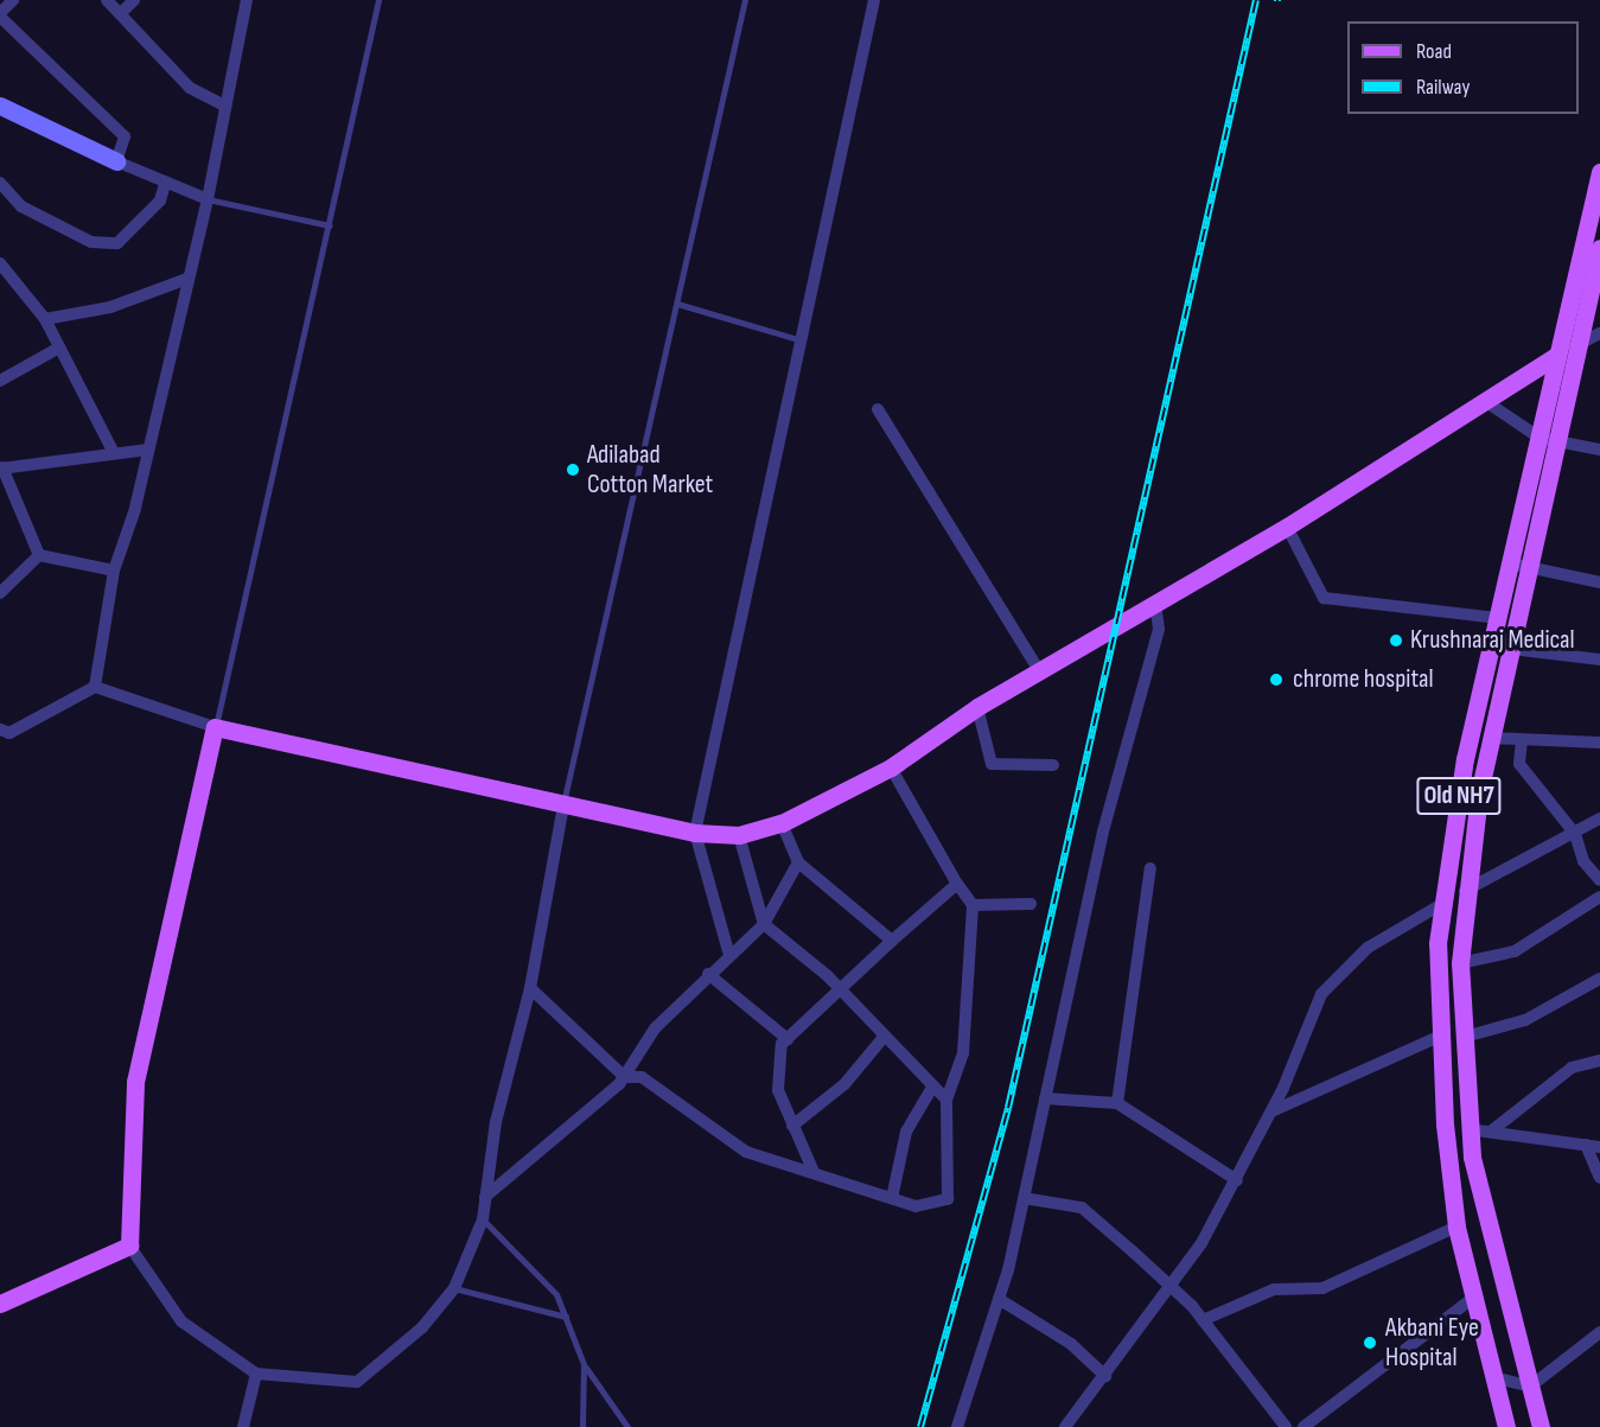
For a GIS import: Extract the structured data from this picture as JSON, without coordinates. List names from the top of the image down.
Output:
{
  "streets": {
    "main road": ["Old NH7"]
  },
  "places": [
    "Adilabad Cotton Market",
    "Krushnaraj Medical",
    "chrome hospital",
    "Akbani Eye Hospital"
  ],
  "legend": ["Road", "Railway"]
}
